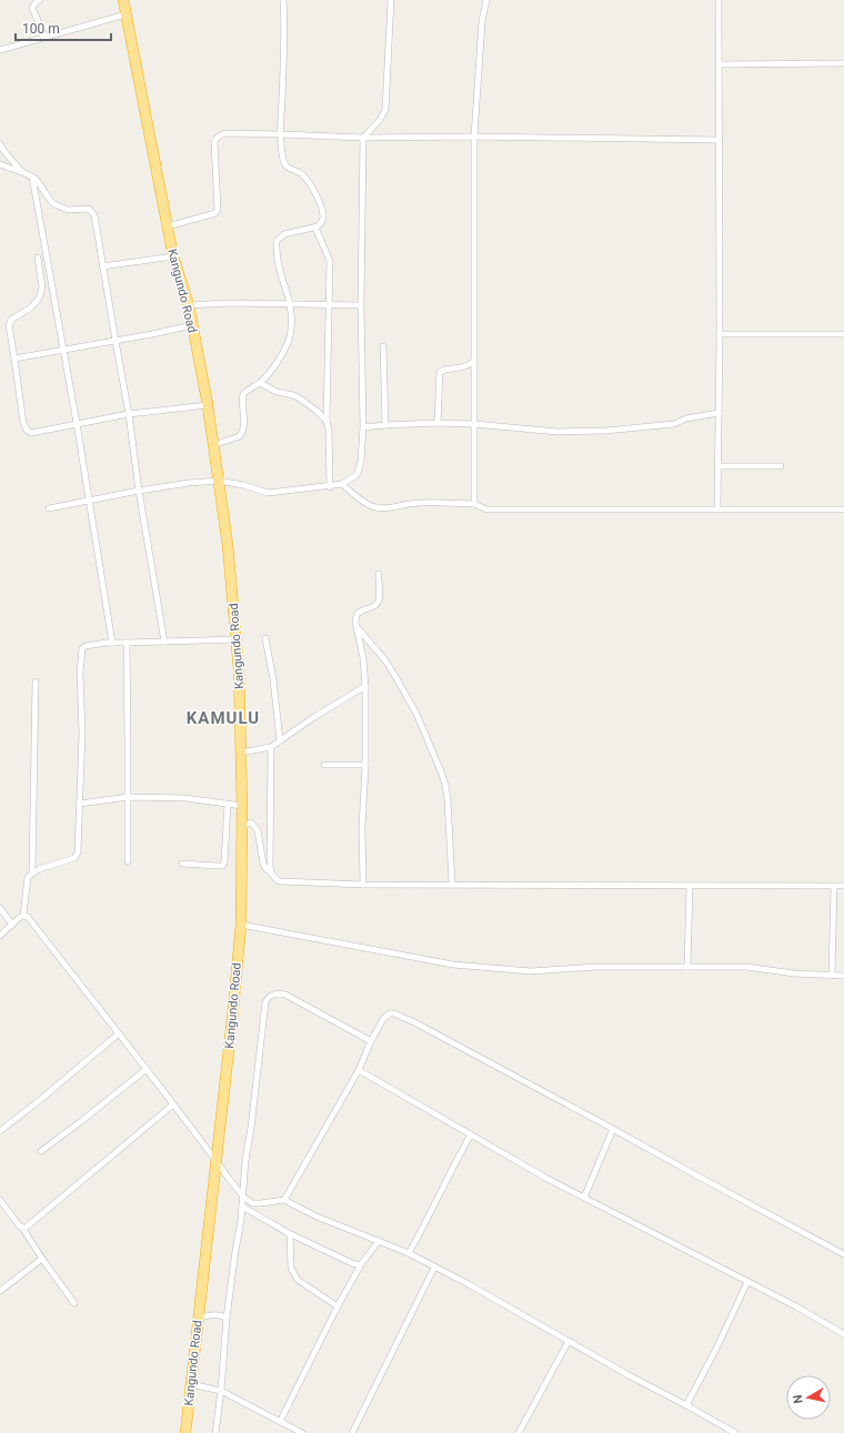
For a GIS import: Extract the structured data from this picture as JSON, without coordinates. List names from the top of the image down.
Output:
{
  "streets": {
    "highway": ["Kangundo Road"]
  },
  "districts": ["KAMULU"],
  "scale_bar": "100 m",
  "north": "left"
}
